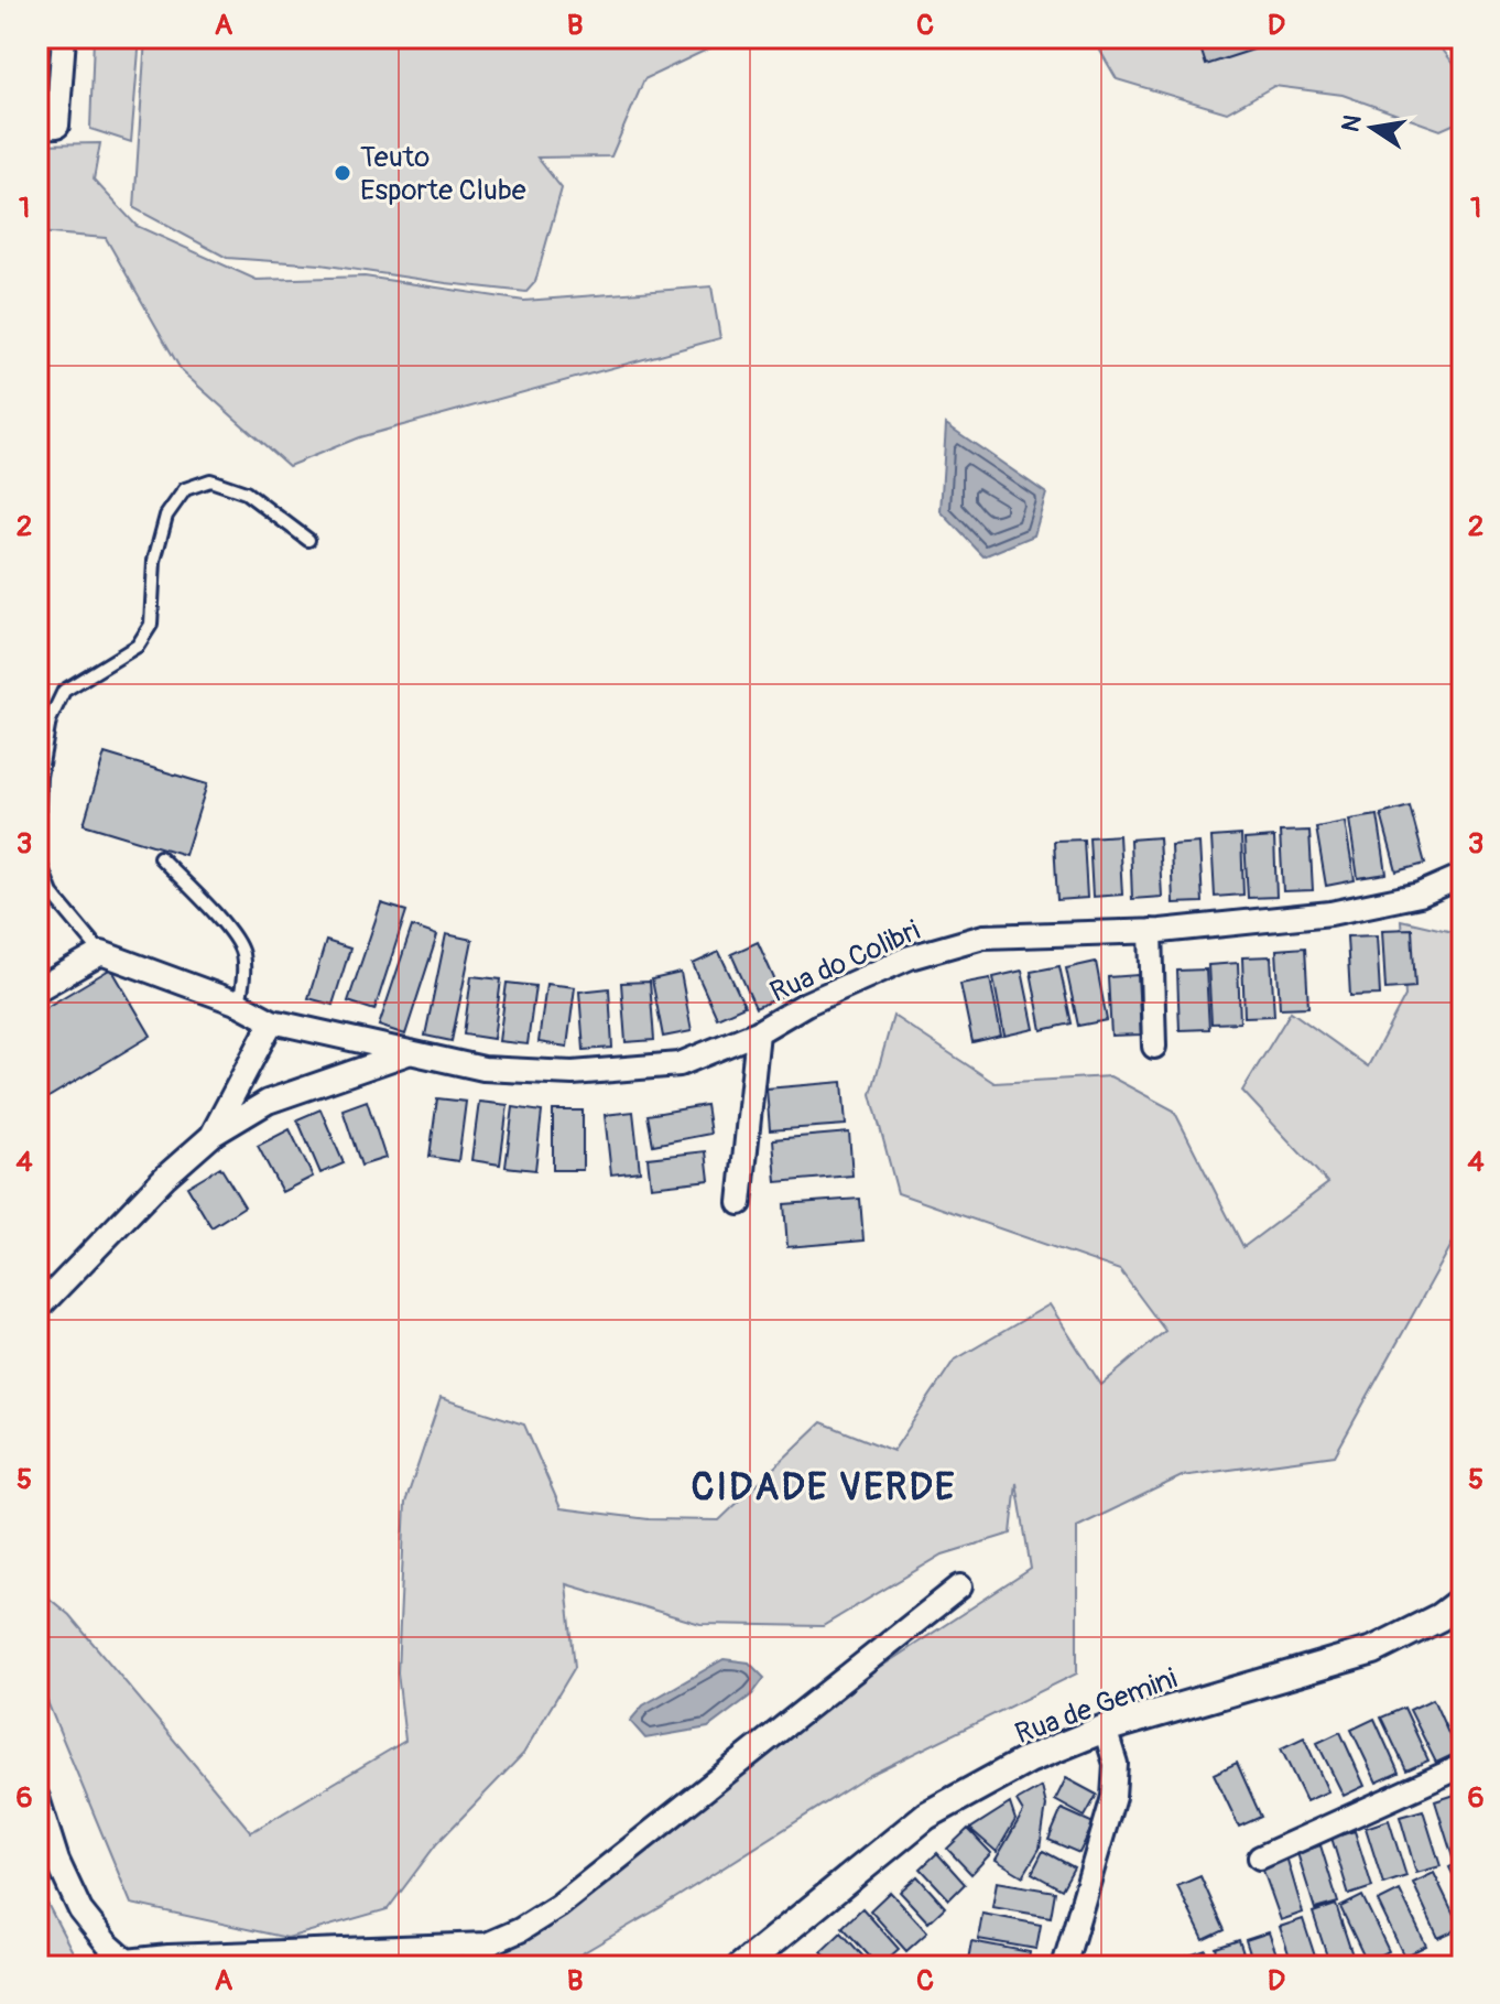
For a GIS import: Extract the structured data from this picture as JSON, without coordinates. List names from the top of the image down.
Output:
{
  "streets": {
    "street": ["Rua do Colibri", "Rua de Gemini"]
  },
  "districts": ["CIDADE VERDE"],
  "places": ["Teuto Esporte Clube"],
  "north": "left",
  "grid": {
    "columns": [
      "A",
      "B",
      "C",
      "D"
    ],
    "rows": [
      "1",
      "2",
      "3",
      "4",
      "5",
      "6"
    ]
  }
}
